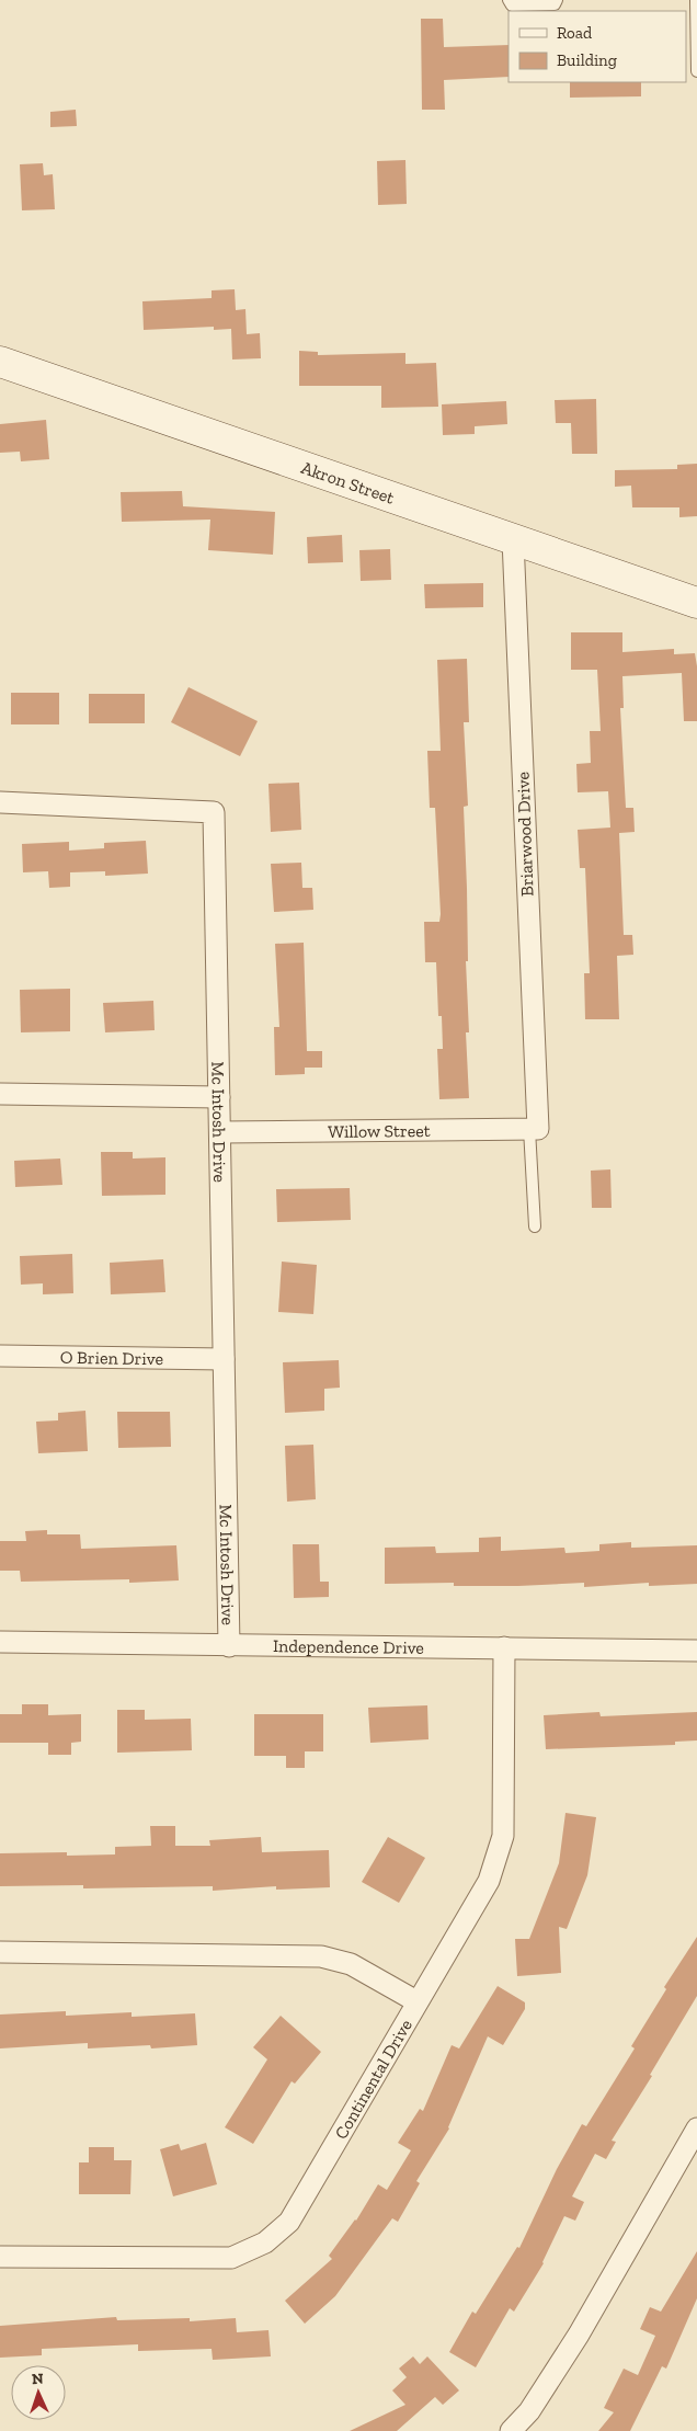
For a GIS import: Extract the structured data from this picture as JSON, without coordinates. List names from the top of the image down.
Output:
{
  "streets": {
    "main road": ["Akron Street"],
    "street": [
      "Briarwood Drive",
      "Mc Intosh Drive",
      "Willow Street",
      "O Brien Drive",
      "Independence Drive",
      "Continental Drive"
    ]
  },
  "crossings": [
    ["Akron Street", "Briarwood Drive"],
    ["Briarwood Drive", "Willow Street"],
    ["Mc Intosh Drive", "Willow Street"],
    ["Mc Intosh Drive", "O Brien Drive"],
    ["Mc Intosh Drive", "Independence Drive"],
    ["Independence Drive", "Continental Drive"]
  ],
  "legend": ["Road", "Building"],
  "north": "top"
}
